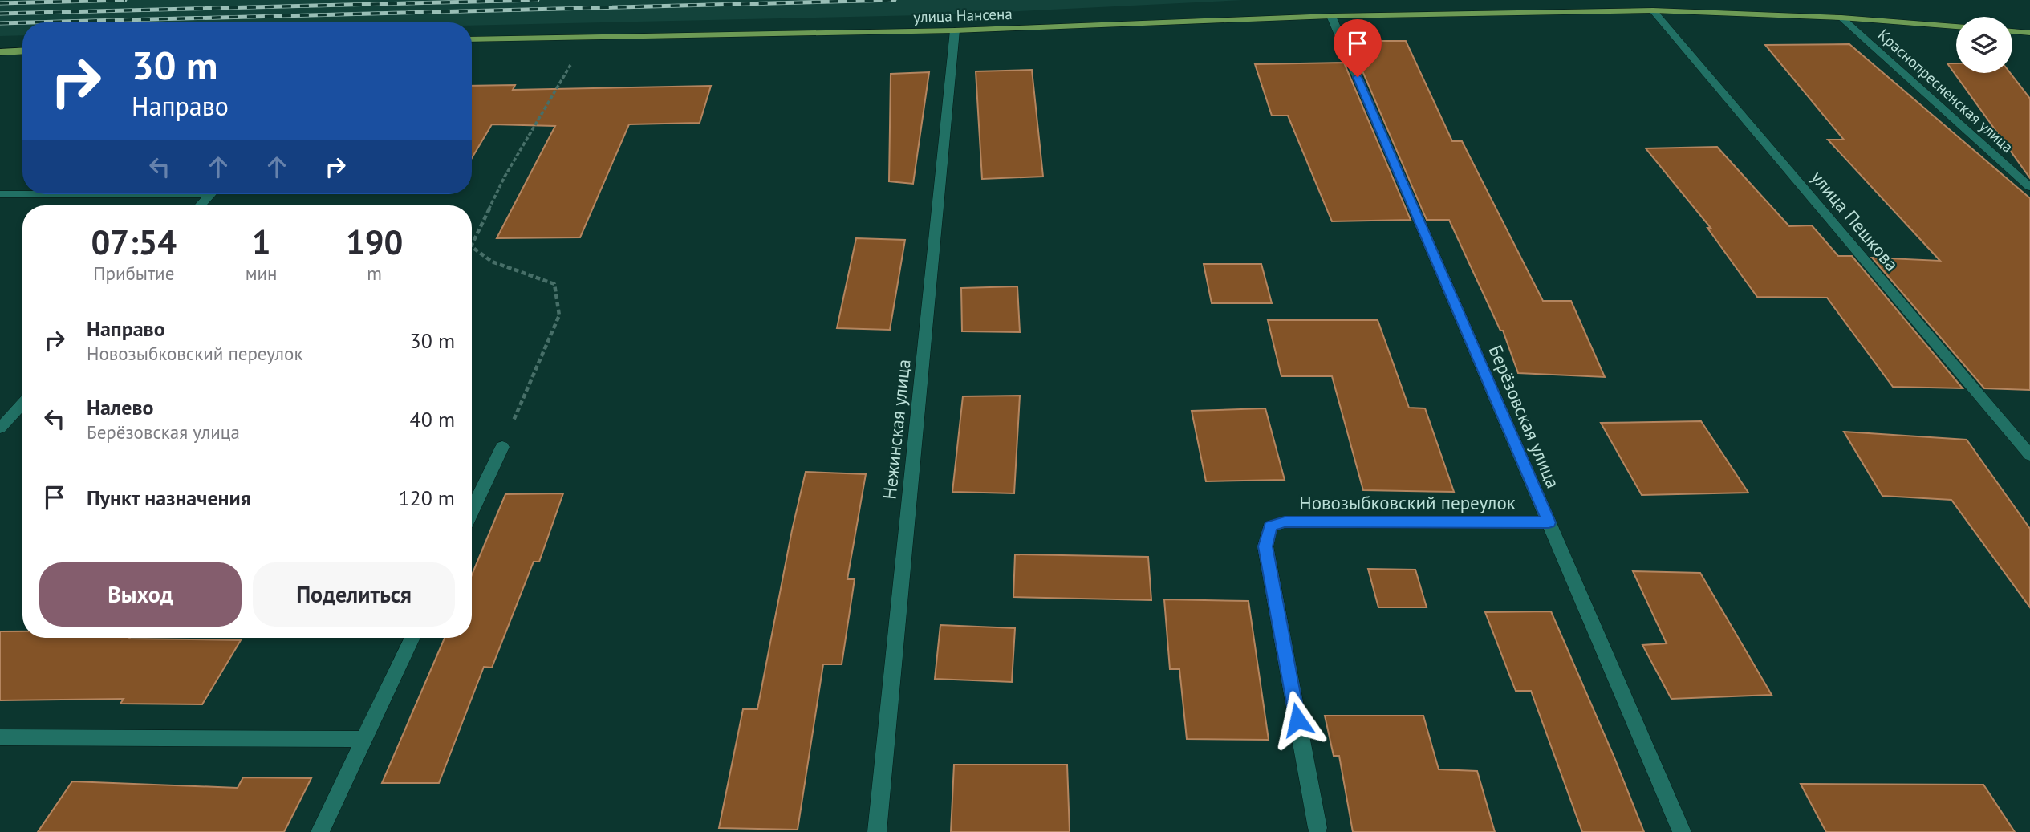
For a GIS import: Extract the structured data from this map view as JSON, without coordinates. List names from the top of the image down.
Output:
{
  "streets": {
    "main road": ["улица Нансена"],
    "street": [
      "Краснопресненская улица",
      "улица Пешкова",
      "Берёзовская улица",
      "Нежинская улица",
      "Новозыбковский переулок"
    ]
  },
  "crossings": [
    ["улица Нансена", "Краснопресненская улица"],
    ["улица Нансена", "улица Пешкова"],
    ["улица Нансена", "Берёзовская улица"],
    ["улица Нансена", "Нежинская улица"],
    ["Берёзовская улица", "Новозыбковский переулок"]
  ],
  "page": {
    "turn": ["30 m", "Направо"],
    "eta": [
      "07:54",
      "Прибытие",
      "1",
      "мин",
      "190",
      "m"
    ],
    "list": [
      {
        "name": "Направо",
        "note": "Новозыбковский переулок",
        "value": "30 m"
      },
      {
        "name": "Налево",
        "note": "Берёзовская улица",
        "value": "40 m"
      },
      {
        "name": "Пункт назначения",
        "value": "120 m"
      }
    ],
    "buttons": ["Выход", "Поделиться"]
  }
}
